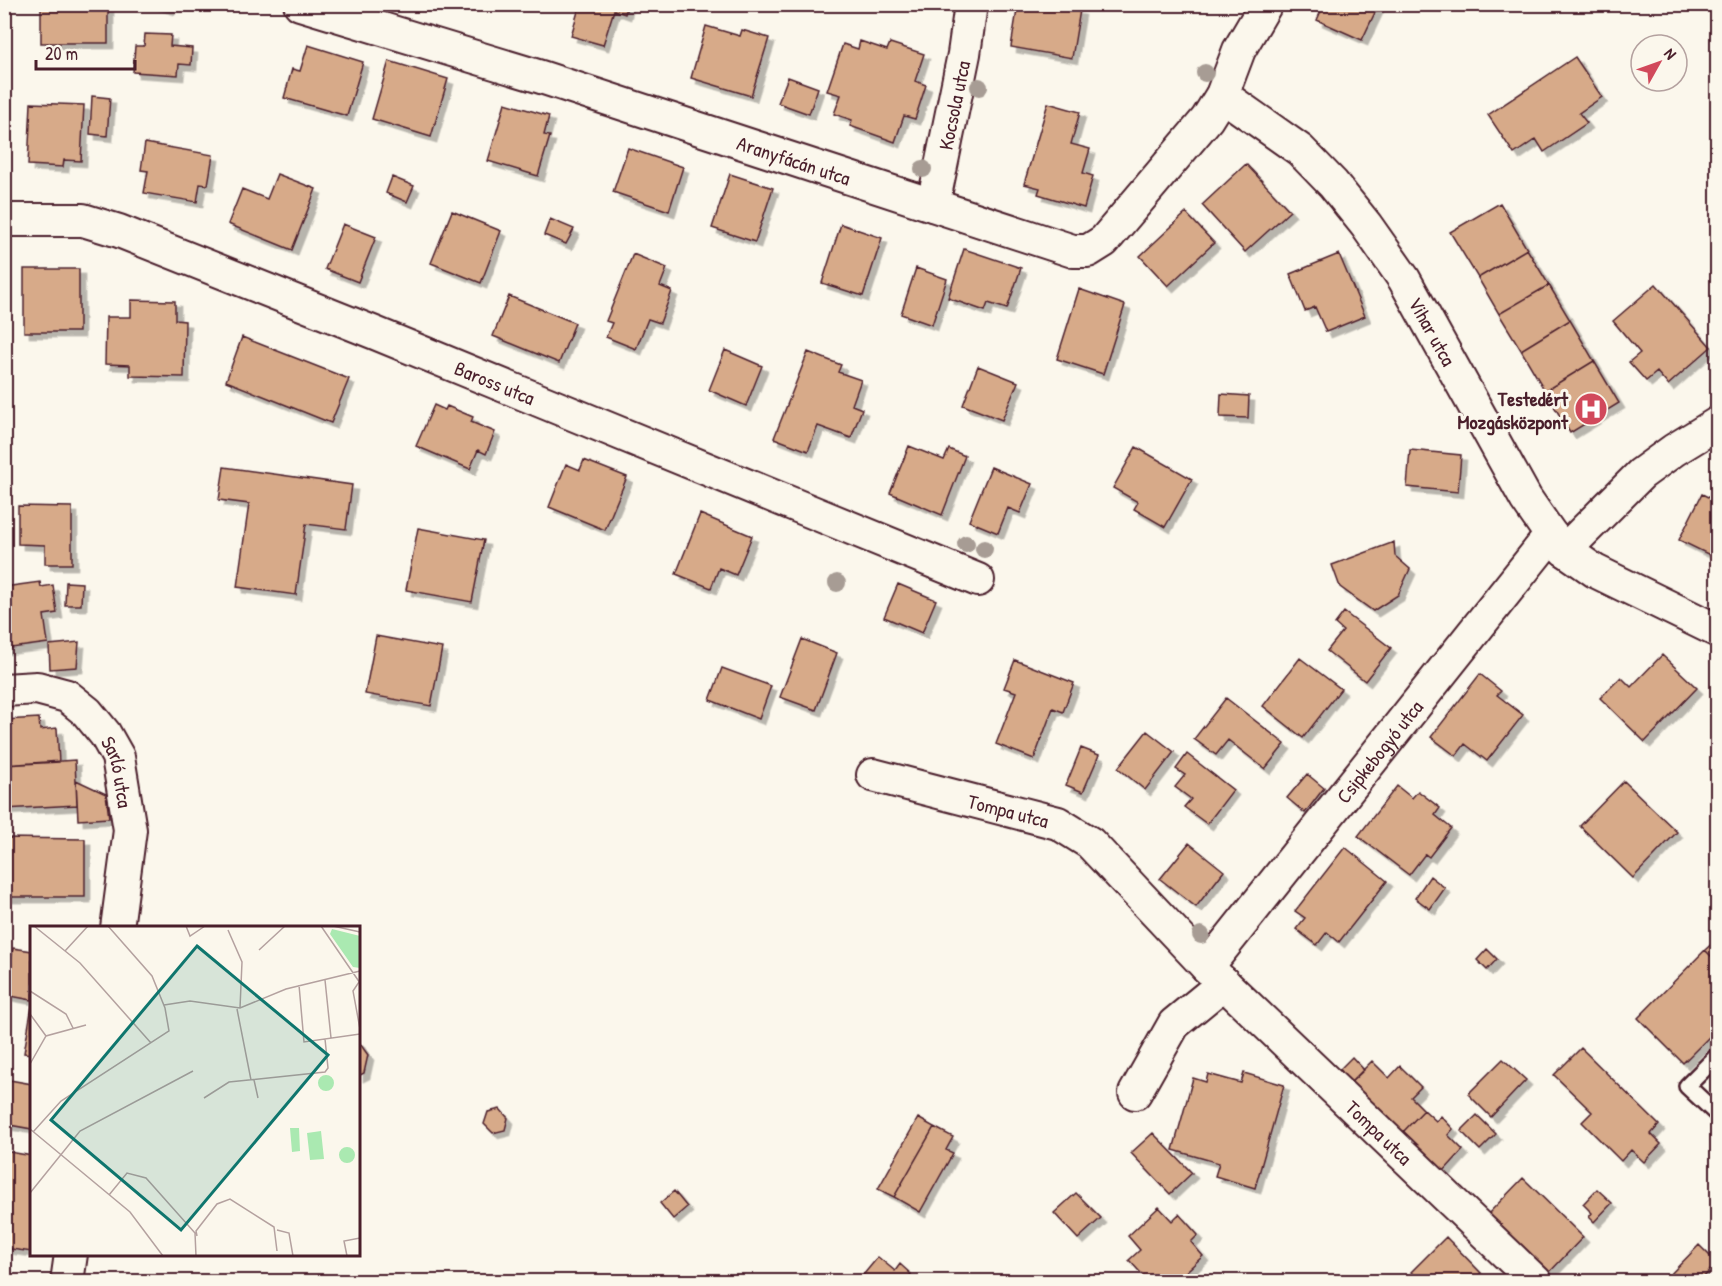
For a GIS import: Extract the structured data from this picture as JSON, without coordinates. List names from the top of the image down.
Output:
{
  "streets": {
    "street": [
      "Kocsola utca",
      "Aranyfácán utca",
      "Vihar utca",
      "Baross utca",
      "Csipkebogyó utca",
      "Sarló utca",
      "Tompa utca"
    ]
  },
  "crossings": [
    ["Kocsola utca", "Aranyfácán utca"],
    ["Aranyfácán utca", "Vihar utca"],
    ["Vihar utca", "Csipkebogyó utca"],
    ["Csipkebogyó utca", "Tompa utca"]
  ],
  "places": {
    "hospital": ["Testedért Mozgásközpont"]
  },
  "scale_bar": "20 m",
  "north": "top right"
}
